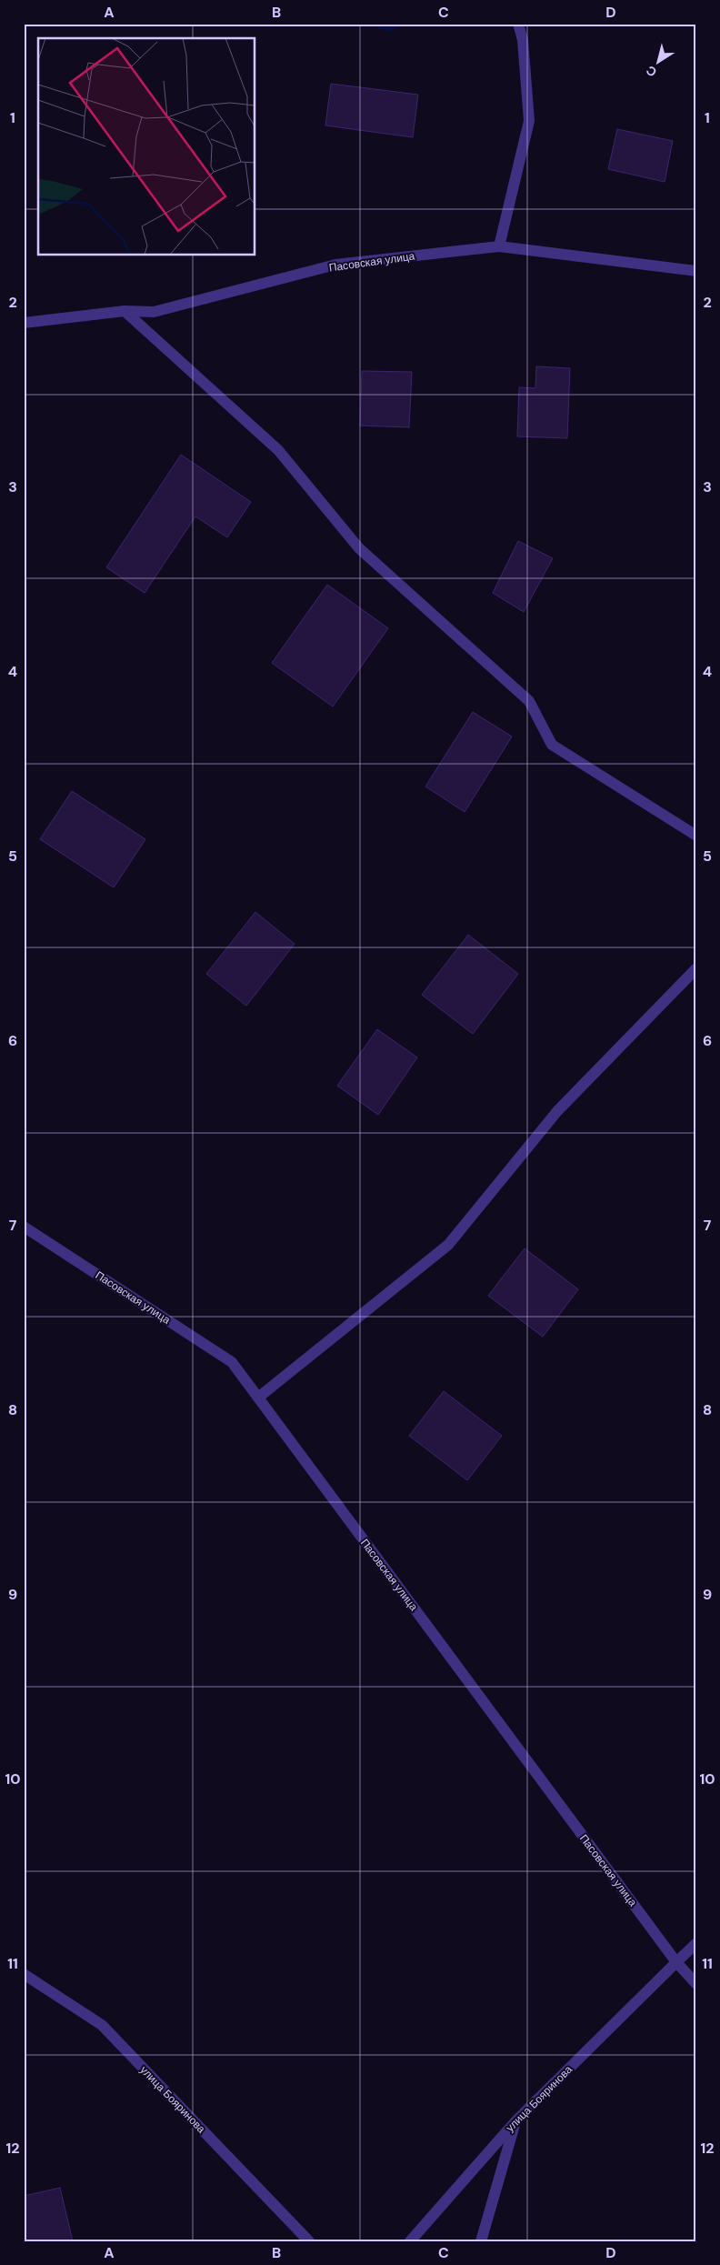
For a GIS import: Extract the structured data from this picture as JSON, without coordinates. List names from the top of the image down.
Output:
{
  "streets": {
    "street": ["Пасовская улица", "улица Бояринова"]
  },
  "crossings": [
    ["Пасовская улица", "улица Бояринова"]
  ],
  "north": "bottom left",
  "grid": {
    "columns": [
      "A",
      "B",
      "C",
      "D"
    ],
    "rows": [
      "1",
      "2",
      "3",
      "4",
      "5",
      "6",
      "7",
      "8",
      "9",
      "10",
      "11",
      "12"
    ]
  }
}
